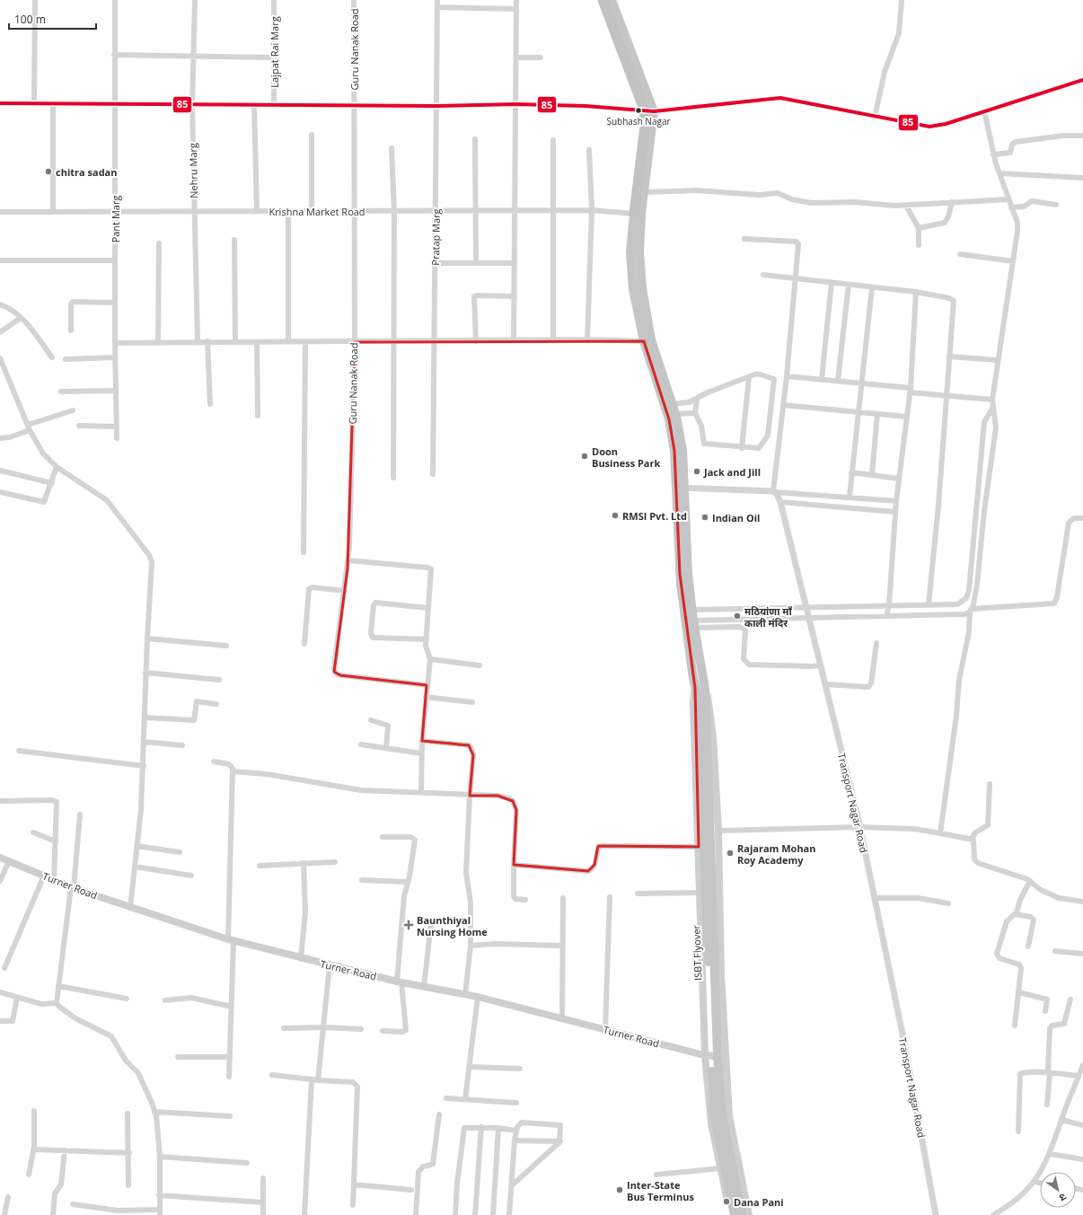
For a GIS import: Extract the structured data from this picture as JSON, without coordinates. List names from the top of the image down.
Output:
{
  "streets": {
    "highway": ["ISBT Flyover"],
    "main road": ["Turner Road"],
    "street": [
      "Guru Nanak Road",
      "Lajpat Rai Marg",
      "Nehru Marg",
      "Krishna Market Road",
      "Pant Marg",
      "Pratap Marg",
      "Transport Nagar Road"
    ]
  },
  "crossings": [
    ["Guru Nanak Road", "Krishna Market Road"],
    ["Nehru Marg", "Krishna Market Road"],
    ["Krishna Market Road", "Pant Marg"],
    ["Krishna Market Road", "Pratap Marg"]
  ],
  "places": {
    "other": [
      "Subhash Nagar",
      "chitra sadan",
      "Doon Business Park",
      "Jack and Jill",
      "RMSI Pvt. Ltd",
      "Indian Oil",
      "मठियांणा माँ काली मंदिर",
      "Rajaram Mohan Roy Academy",
      "Inter-State Bus Terminus",
      "Dana Pani"
    ],
    "health": ["Baunthiyal Nursing Home"]
  },
  "lines": ["transit line 85"],
  "scale_bar": "100 m",
  "north": "bottom right"
}
